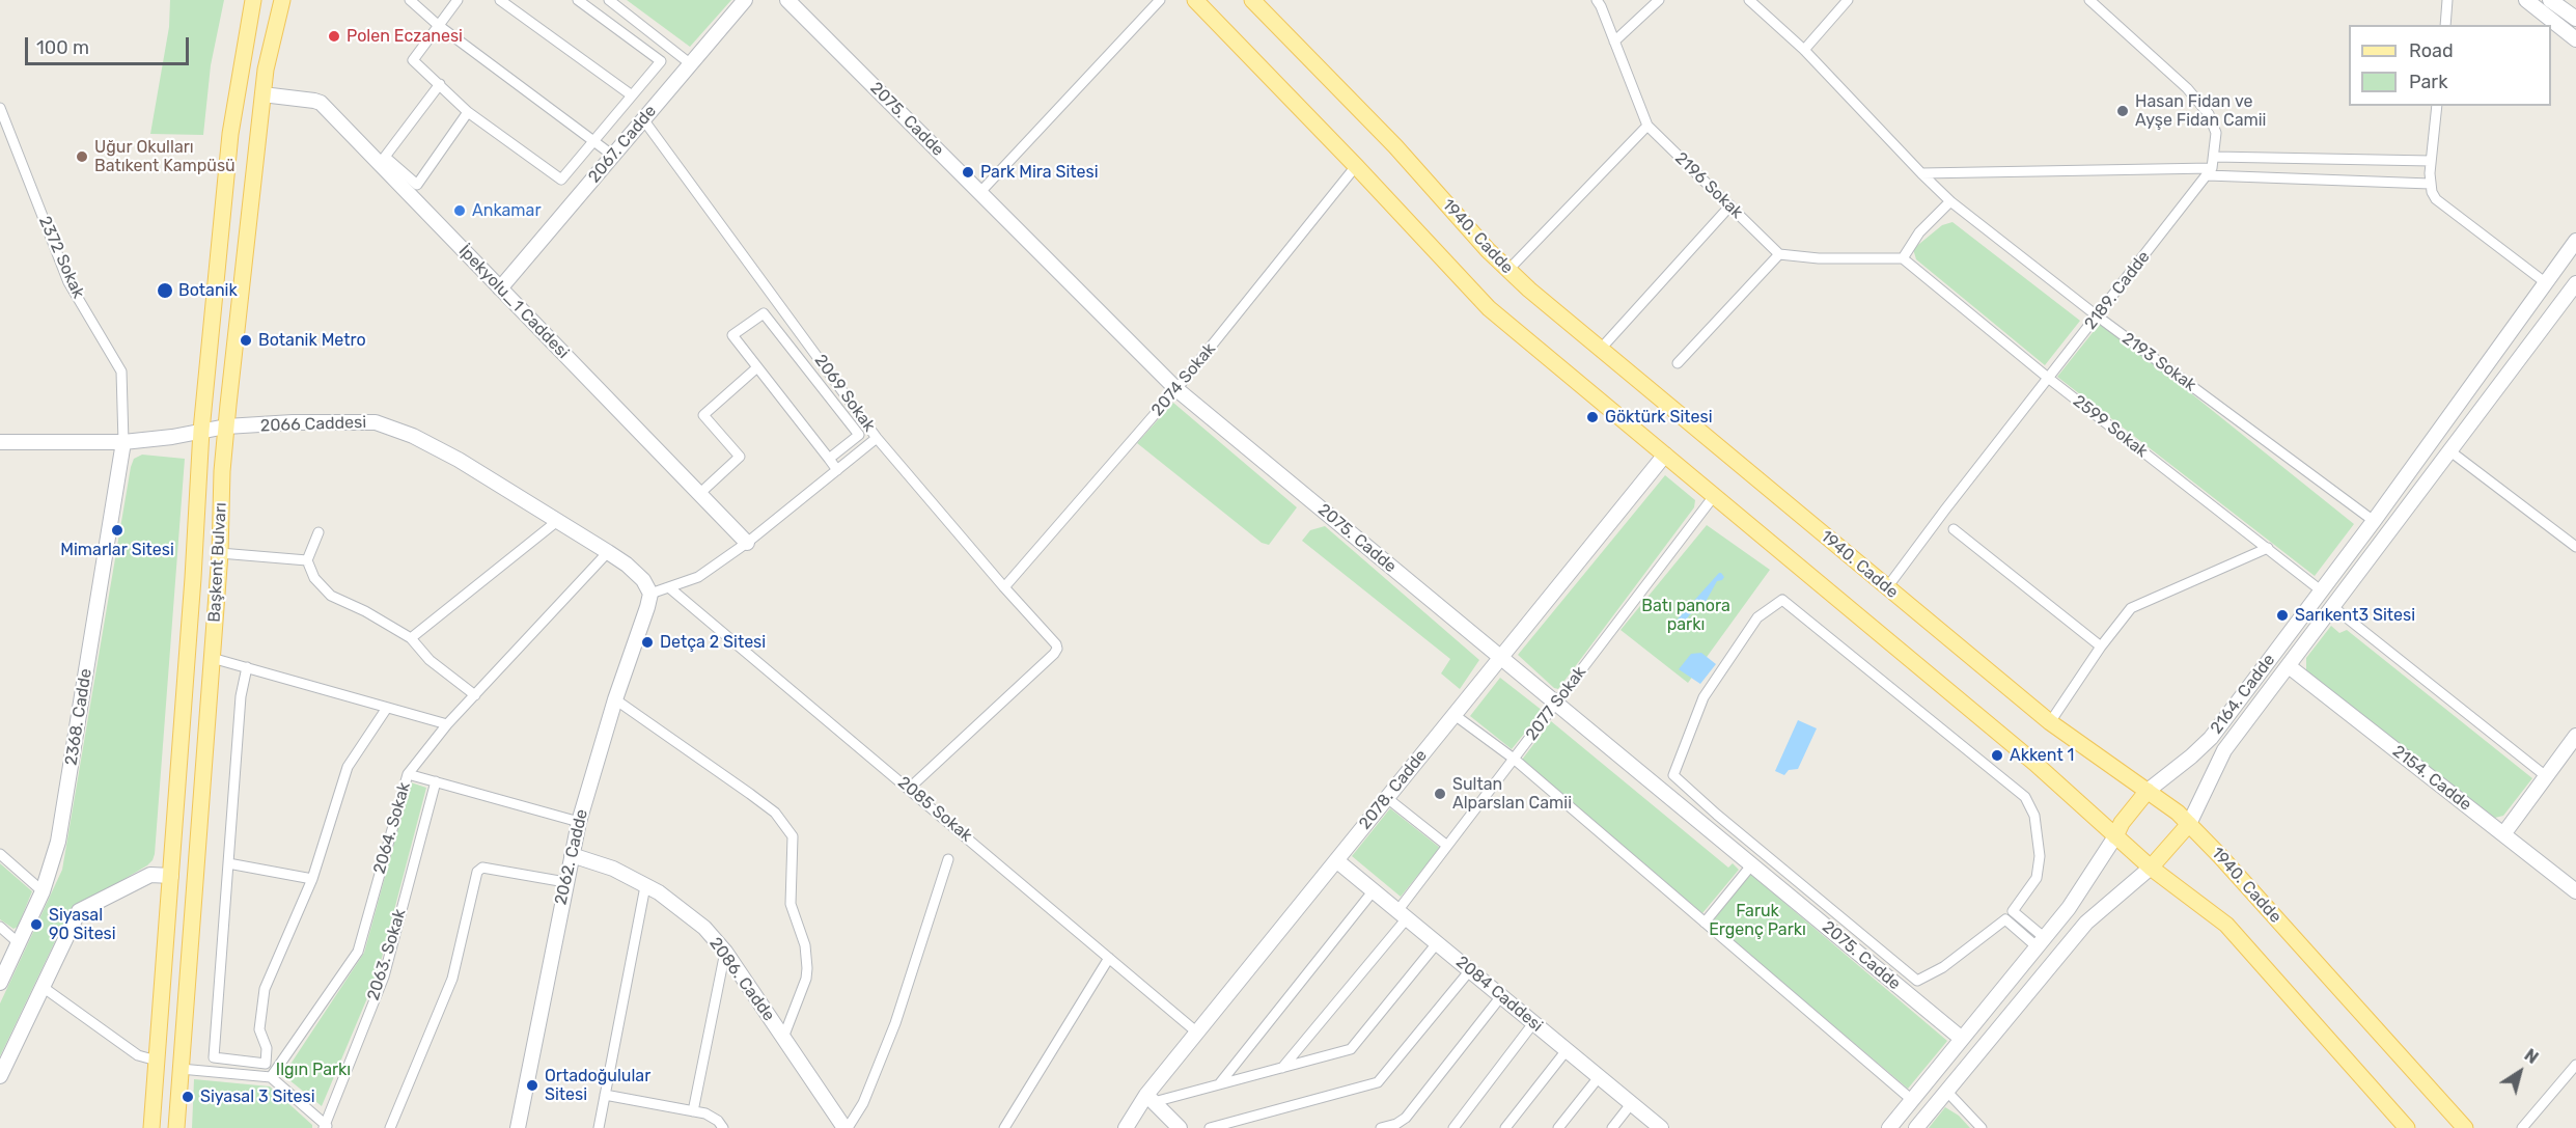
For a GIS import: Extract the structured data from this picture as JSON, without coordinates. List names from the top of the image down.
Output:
{
  "streets": {
    "main road": ["1940. Cadde", "Başkent Bulvarı", "2164. Cadde"],
    "street": [
      "2075. Cadde",
      "2067. Cadde",
      "2196 Sokak",
      "2372 Sokak",
      "2189. Cadde",
      "İpekyolu_1 Caddesi",
      "2193 Sokak",
      "2074 Sokak",
      "2069 Sokak",
      "2066 Caddesi",
      "2599 Sokak",
      "2077 Sokak",
      "2368. Cadde",
      "2154. Cadde",
      "2078. Cadde",
      "2085 Sokak",
      "2064. Sokak",
      "2062. Cadde",
      "2063. Sokak",
      "2086. Cadde",
      "2084 Caddesi"
    ]
  },
  "crossings": [
    ["2075. Cadde", "2074 Sokak"],
    ["2075. Cadde", "2164. Cadde"],
    ["2075. Cadde", "2077 Sokak"],
    ["2075. Cadde", "2078. Cadde"],
    ["2067. Cadde", "İpekyolu_1 Caddesi"],
    ["2067. Cadde", "2069 Sokak"],
    ["1940. Cadde", "2189. Cadde"],
    ["1940. Cadde", "2164. Cadde"],
    ["2372 Sokak", "2066 Caddesi"],
    ["2372 Sokak", "2368. Cadde"],
    ["2189. Cadde", "2193 Sokak"],
    ["2189. Cadde", "2599 Sokak"],
    ["İpekyolu_1 Caddesi", "Başkent Bulvarı"],
    ["2193 Sokak", "2164. Cadde"],
    ["2074 Sokak", "2069 Sokak"],
    ["2069 Sokak", "2085 Sokak"],
    ["2066 Caddesi", "Başkent Bulvarı"],
    ["2066 Caddesi", "2368. Cadde"],
    ["2066 Caddesi", "2064. Sokak"],
    ["2066 Caddesi", "2062. Cadde"],
    ["2599 Sokak", "2164. Cadde"],
    ["2164. Cadde", "2154. Cadde"],
    ["2077 Sokak", "2084 Caddesi"],
    ["2078. Cadde", "2085 Sokak"],
    ["2078. Cadde", "2084 Caddesi"],
    ["2062. Cadde", "2086. Cadde"]
  ],
  "parks": ["Batı panora parkı", "Faruk Ergenç Parkı", "Ilgın Parkı"],
  "places": [
    "Polen Eczanesi",
    "Hasan Fidan ve Ayşe Fidan Camii",
    "Uğur Okulları Batıkent Kampüsü",
    "Park Mira Sitesi",
    "Ankamar",
    "Botanik",
    "Botanik Metro",
    "Göktürk Sitesi",
    "Mimarlar Sitesi",
    "Sarıkent3 Sitesi",
    "Detça 2 Sitesi",
    "Akkent 1",
    "Sultan Alparslan Camii",
    "Siyasal 90 Sitesi",
    "Ortadoğulular Sitesi",
    "Siyasal 3 Sitesi"
  ],
  "legend": ["Road", "Park"],
  "scale_bar": "100 m",
  "north": "top right"
}
